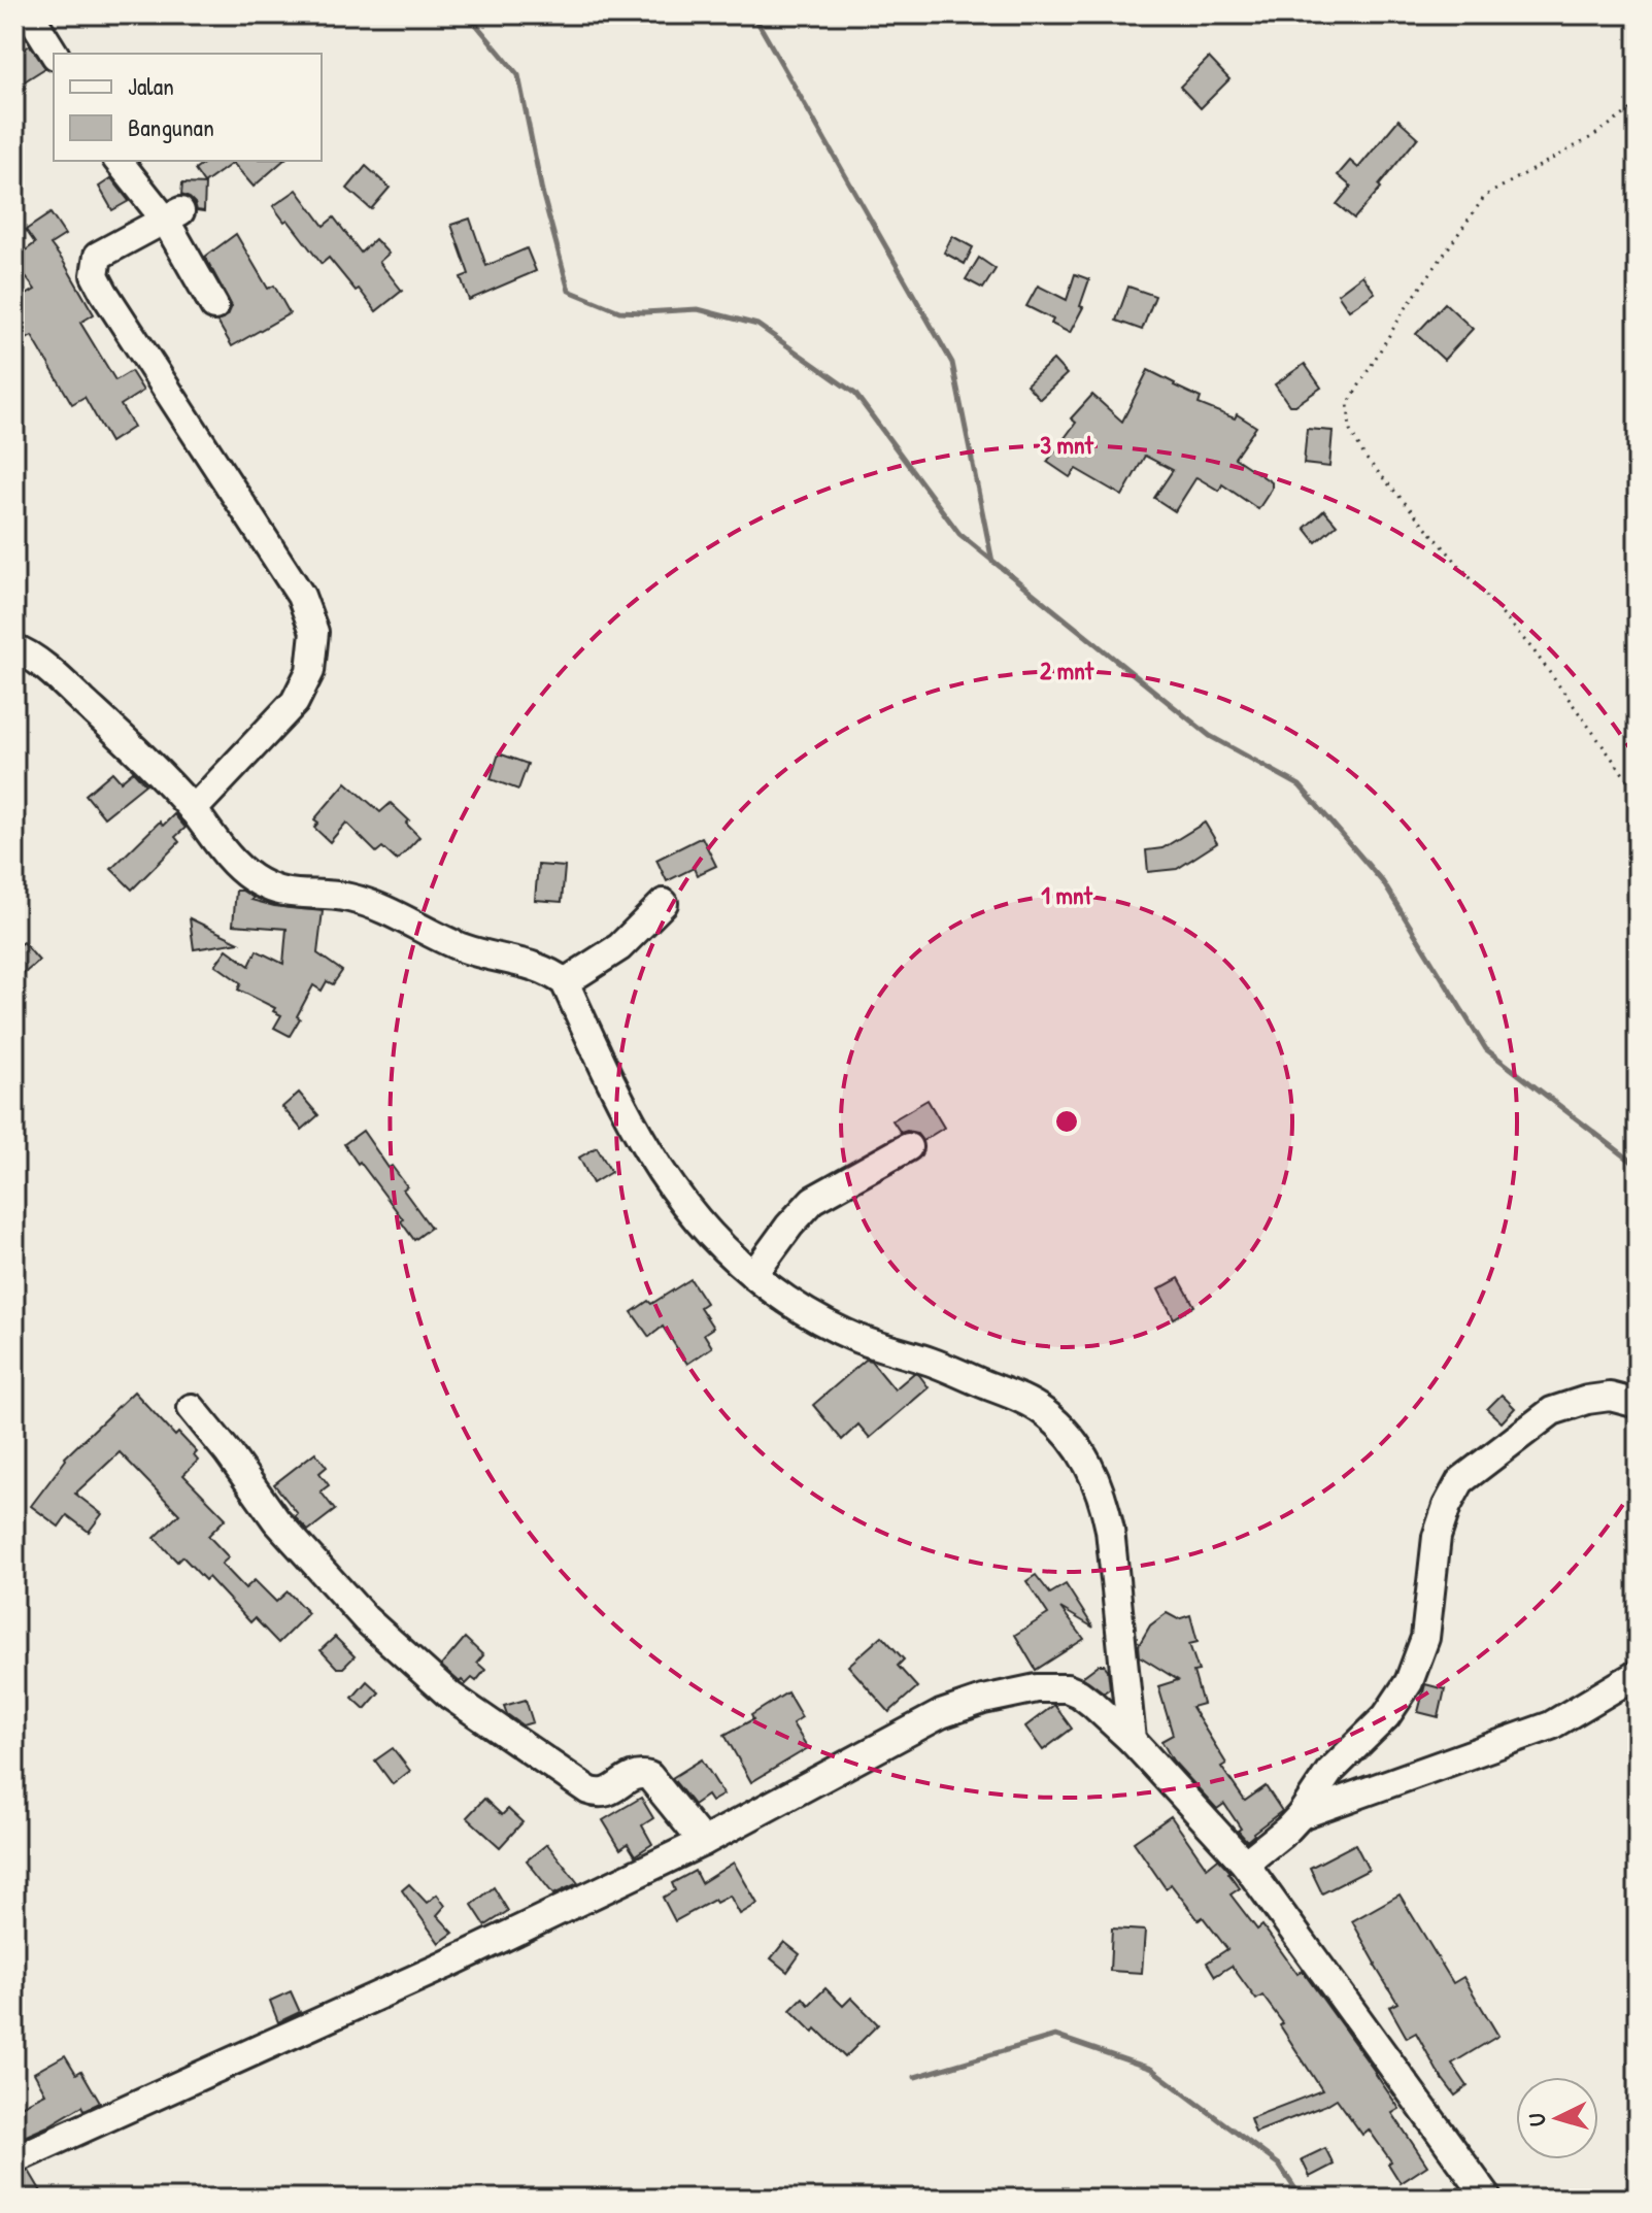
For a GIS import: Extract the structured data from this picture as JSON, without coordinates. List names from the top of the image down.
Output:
{
  "legend": ["Jalan", "Bangunan"],
  "north": "left",
  "rings": ["3 mnt", "2 mnt", "1 mnt"]
}
